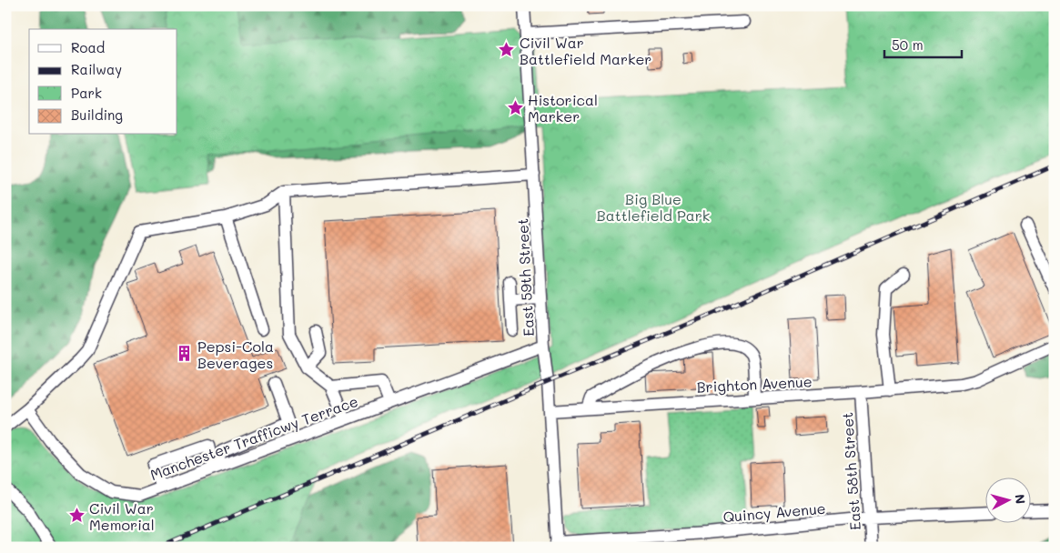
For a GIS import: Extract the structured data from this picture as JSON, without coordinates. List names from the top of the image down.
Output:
{
  "streets": {
    "street": [
      "East 59th Street",
      "Brighton Avenue",
      "Manchester Trafficwy Terrace",
      "East 58th Street",
      "Quincy Avenue"
    ]
  },
  "crossings": [
    ["East 59th Street", "Brighton Avenue"],
    ["East 59th Street", "Manchester Trafficwy Terrace"],
    ["East 59th Street", "Quincy Avenue"],
    ["Brighton Avenue", "East 58th Street"],
    ["East 58th Street", "Quincy Avenue"]
  ],
  "parks": ["Big Blue Battlefield Park"],
  "places": {
    "place": ["Civil War Battlefield Marker", "Historical Marker", "Civil War Memorial"],
    "building": ["Pepsi-Cola Beverages"]
  },
  "legend": [
    "Road",
    "Railway",
    "Park",
    "Building"
  ],
  "scale_bar": "50 m",
  "north": "right"
}
